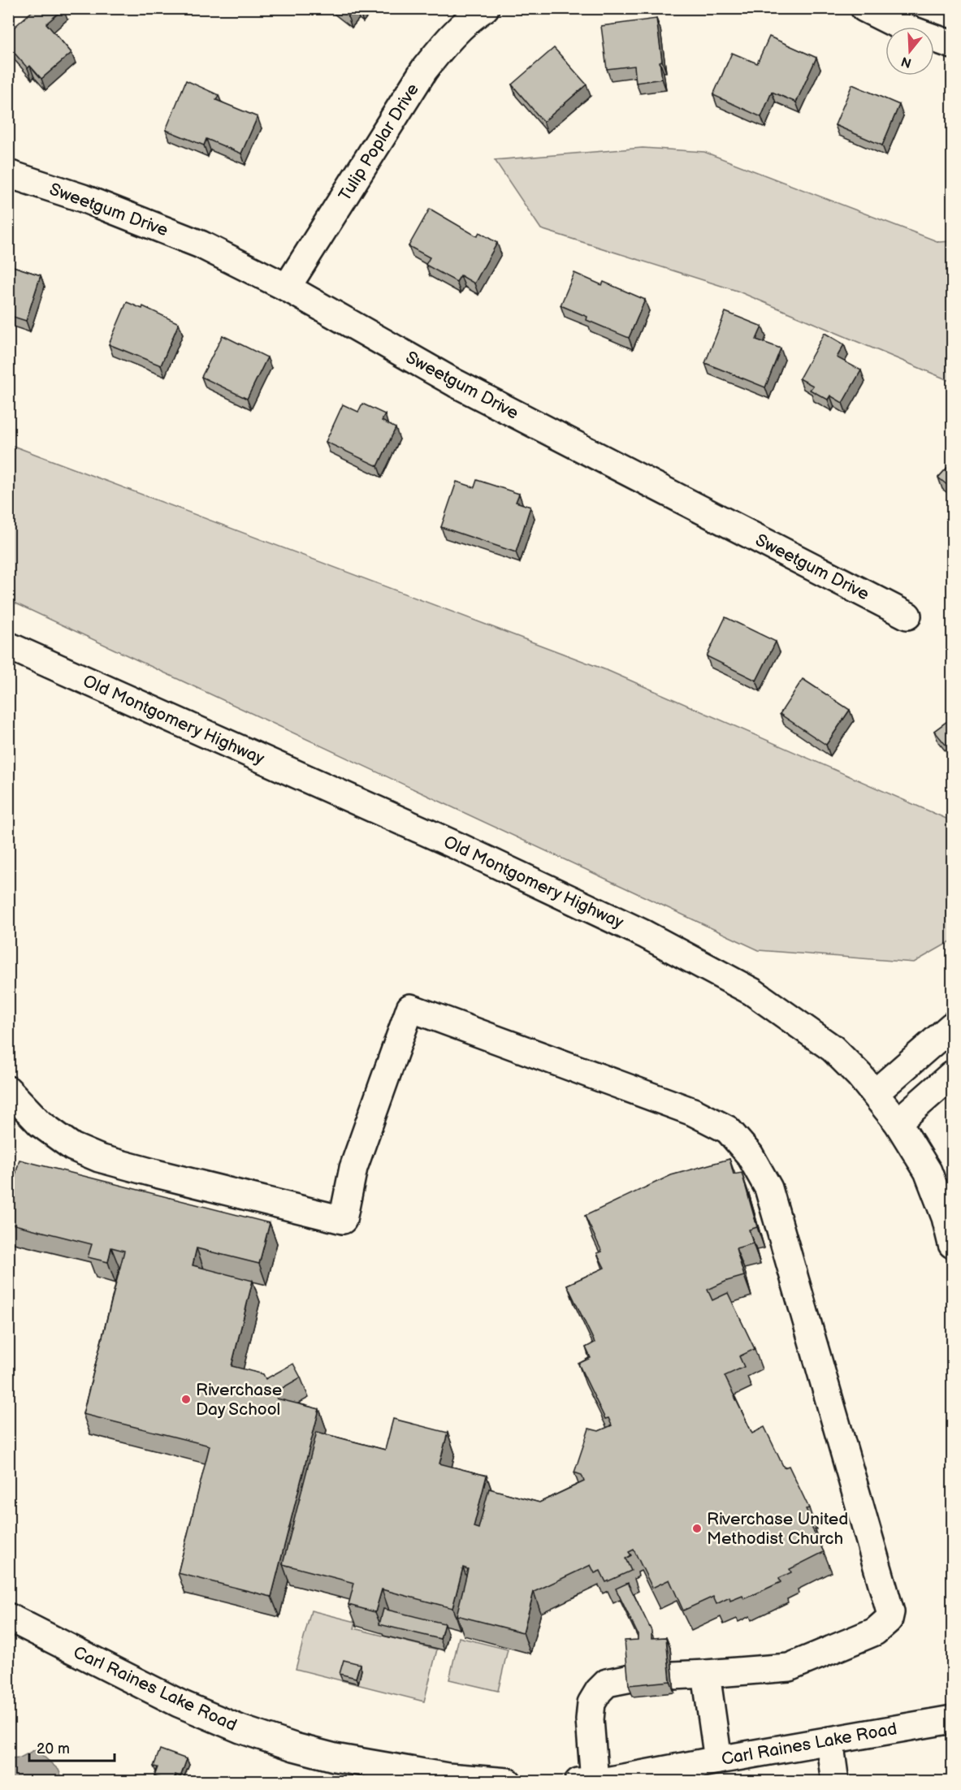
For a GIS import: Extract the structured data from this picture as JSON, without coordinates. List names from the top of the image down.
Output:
{
  "streets": {
    "street": [
      "Tulip Poplar Drive",
      "Sweetgum Drive",
      "Old Montgomery Highway",
      "Carl Raines Lake Road"
    ]
  },
  "crossings": [
    ["Tulip Poplar Drive", "Sweetgum Drive"]
  ],
  "places": ["Riverchase Day School", "Riverchase United Methodist Church"],
  "scale_bar": "20 m",
  "north": "bottom"
}
